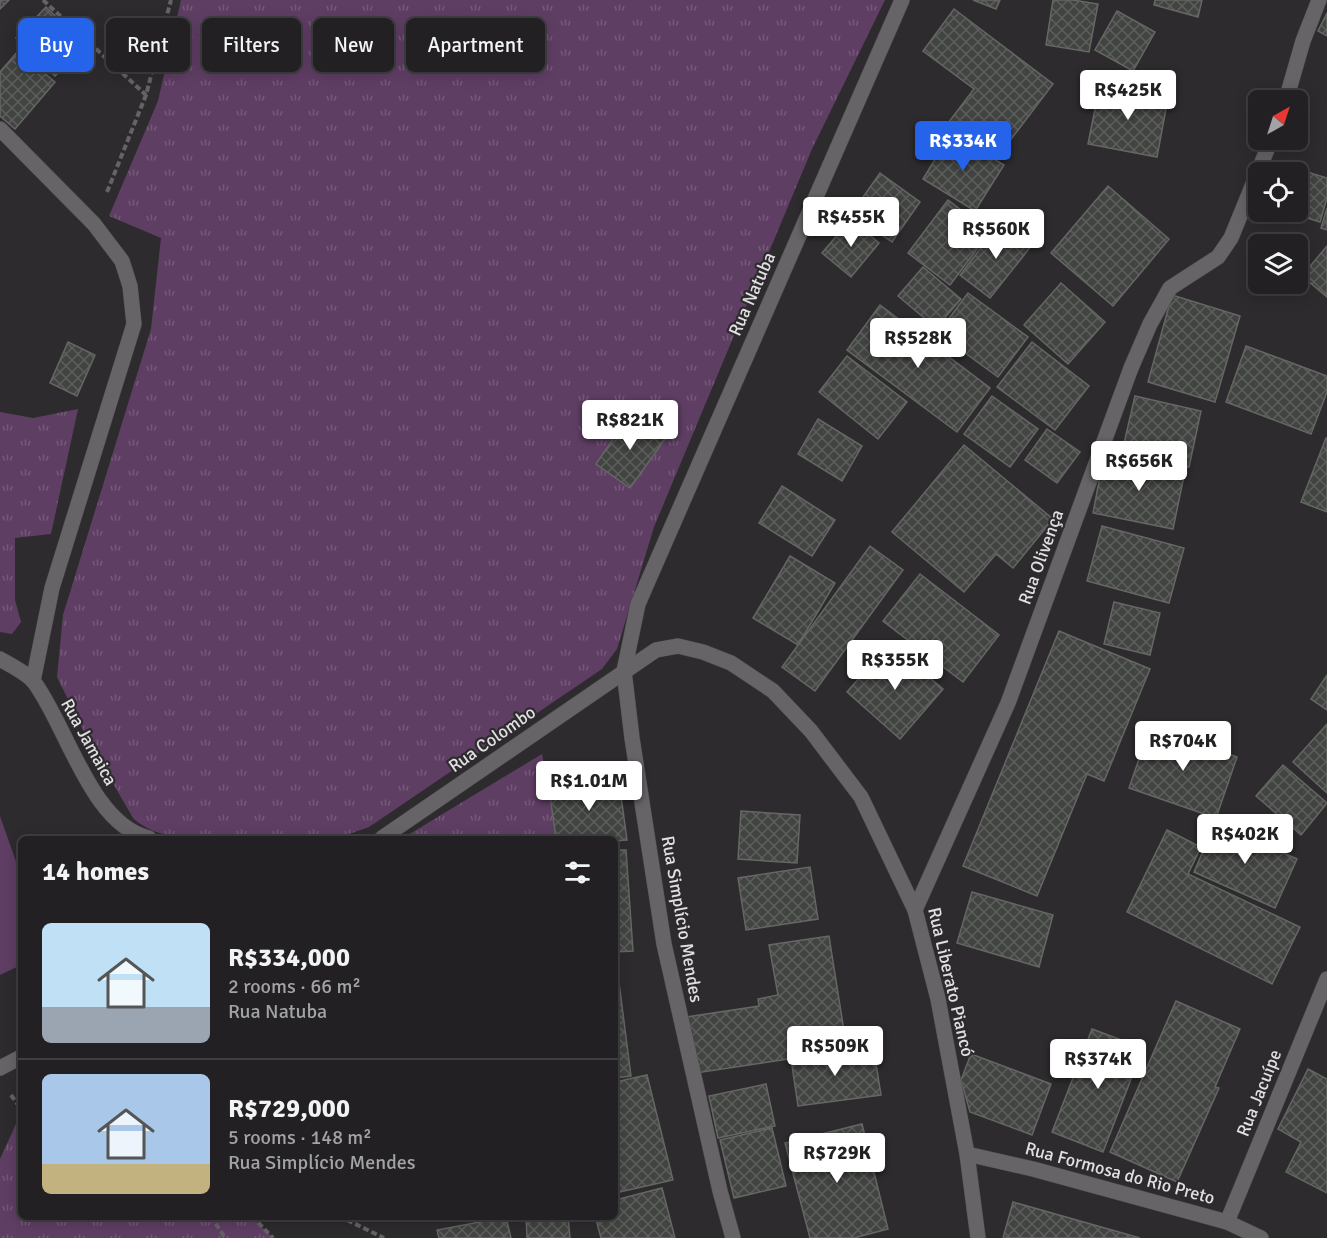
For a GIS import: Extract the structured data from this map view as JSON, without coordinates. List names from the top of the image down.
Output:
{
  "streets": {
    "street": [
      "Rua Natuba",
      "Rua Olivença",
      "Rua Colombo",
      "Rua Jamaica",
      "Rua Simplício Mendes",
      "Rua Liberato Piancó",
      "Rua Jacuípe",
      "Rua Formosa do Rio Preto"
    ]
  },
  "crossings": [
    ["Rua Natuba", "Rua Simplício Mendes"],
    ["Rua Olivença", "Rua Liberato Piancó"],
    ["Rua Colombo", "Rua Simplício Mendes"],
    ["Rua Colombo", "Rua Liberato Piancó"],
    ["Rua Simplício Mendes", "Rua Liberato Piancó"],
    ["Rua Liberato Piancó", "Rua Formosa do Rio Preto"],
    ["Rua Jacuípe", "Rua Formosa do Rio Preto"]
  ],
  "north": "top right",
  "page": {
    "chip": [
      "Buy",
      "Rent",
      "Filters",
      "New",
      "Apartment"
    ],
    "price": [
      "R$425K",
      "R$334K",
      "R$455K",
      "R$560K",
      "R$528K",
      "R$821K",
      "R$656K",
      "R$355K",
      "R$704K",
      "R$1.01M",
      "R$402K",
      "R$509K",
      "R$374K",
      "R$729K"
    ],
    "heading": "14 homes",
    "list": [
      {
        "name": "R$334,000",
        "note": "2 rooms · 66 m² · Rua Natuba"
      },
      {
        "name": "R$729,000",
        "note": "5 rooms · 148 m² · Rua Simplício Mendes"
      }
    ]
  }
}
